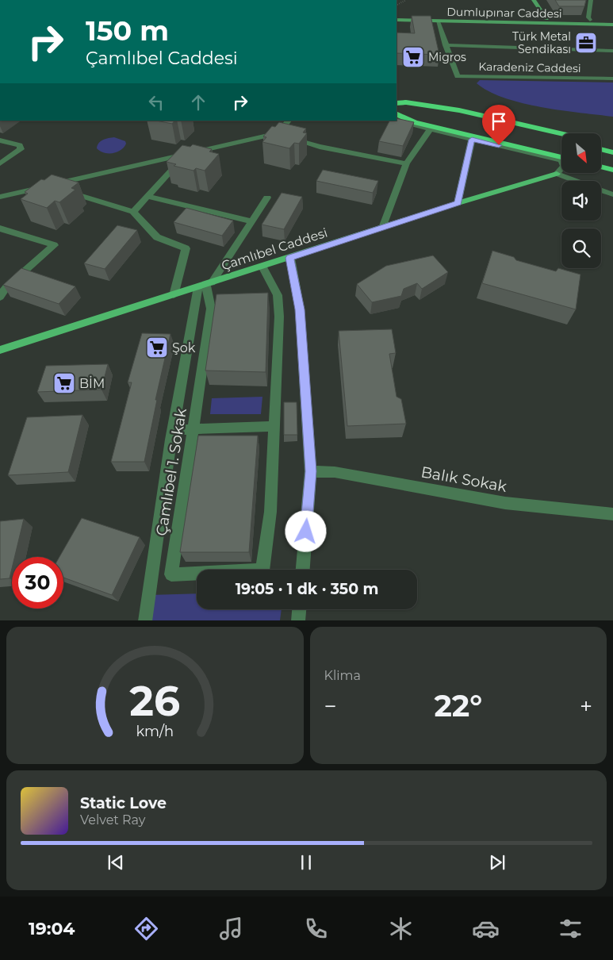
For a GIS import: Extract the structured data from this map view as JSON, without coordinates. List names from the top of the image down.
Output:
{
  "streets": {
    "main road": ["Dumlupınar Caddesi", "Çamlıbel Caddesi"],
    "street": ["Karadeniz Caddesi", "Çamlıbel 1. Sokak", "Balık Sokak"]
  },
  "crossings": [
    ["Dumlupınar Caddesi", "Karadeniz Caddesi"],
    ["Çamlıbel Caddesi", "Çamlıbel 1. Sokak"]
  ],
  "places": {
    "office": ["Türk Metal Sendikası"],
    "supermarket": ["Migros", "Şok", "BİM"]
  },
  "north": "bottom right",
  "page": {
    "turn": ["150 m", "Çamlıbel Caddesi"],
    "limit": "30",
    "trip": "19:05 · 1 dk · 350 m",
    "tile": "Klima",
    "heat": ["−", "22°", "+"],
    "song": ["Static Love", "Velvet Ray"],
    "tabs": "19:04",
    "gauge": ["26", "km/h"]
  }
}
